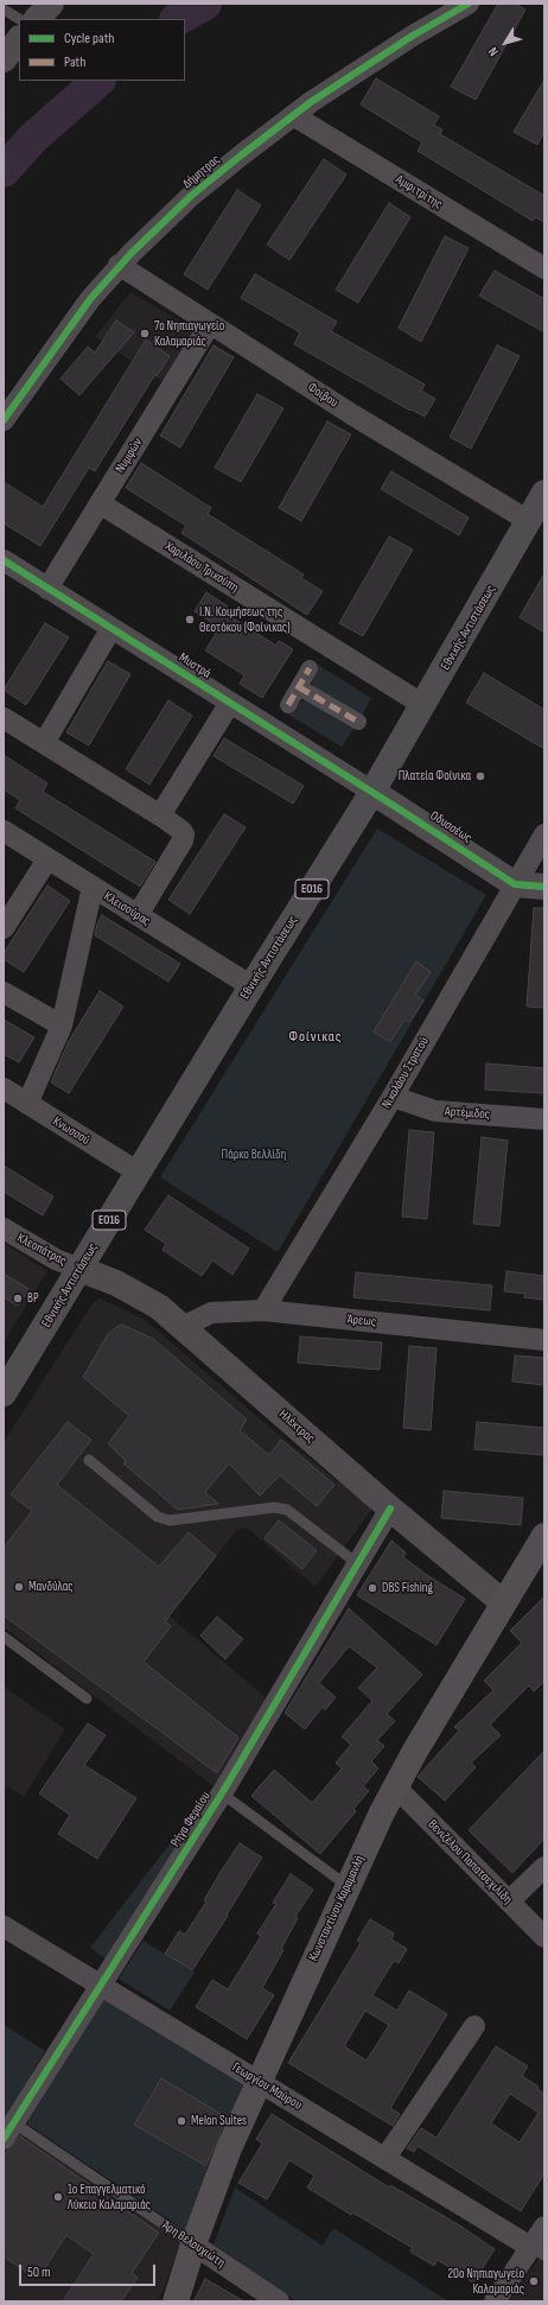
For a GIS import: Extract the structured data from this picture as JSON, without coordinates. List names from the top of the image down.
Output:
{
  "streets": {
    "main road": ["Εθνικής Αντιστάσεως", "ΕΟ16", "Κωνσταντίνου Καραμανλή"],
    "street": [
      "Δήμητρας",
      "Αμφιτρίτης",
      "Φοίβου",
      "Νυμφών",
      "Χαριλάου Τρικούπη",
      "Μυστρά",
      "Οδυσσέως",
      "Κλεισούρας",
      "Νικολάου Στρατού",
      "Αρτέμιδος",
      "Κνωσσού",
      "Κλεοπάτρας",
      "Άρεως",
      "Ηλέκτρας",
      "Ρήγα Φεραίου",
      "Βενιζέλου Παπατσεχιλίδη",
      "Γεωργίου Μαύρου",
      "Άρη Βελουχιώτη"
    ]
  },
  "crossings": [
    ["Δήμητρας", "Αμφιτρίτης"],
    ["Δήμητρας", "Φοίβου"],
    ["Φοίβου", "Νυμφών"],
    ["Φοίβου", "Εθνικής Αντιστάσεως"],
    ["Νυμφών", "Χαριλάου Τρικούπη"],
    ["Νυμφών", "Μυστρά"],
    ["Χαριλάου Τρικούπη", "Εθνικής Αντιστάσεως"],
    ["Εθνικής Αντιστάσεως", "Μυστρά"],
    ["Εθνικής Αντιστάσεως", "Οδυσσέως"],
    ["Εθνικής Αντιστάσεως", "Κλεισούρας"],
    ["Εθνικής Αντιστάσεως", "Κνωσσού"],
    ["Εθνικής Αντιστάσεως", "Κλεοπάτρας"],
    ["Εθνικής Αντιστάσεως", "Ηλέκτρας"],
    ["Μυστρά", "Οδυσσέως"],
    ["Οδυσσέως", "Νικολάου Στρατού"],
    ["Νικολάου Στρατού", "Αρτέμιδος"],
    ["Νικολάου Στρατού", "Άρεως"],
    ["Κλεοπάτρας", "Ηλέκτρας"],
    ["Άρεως", "Ηλέκτρας"],
    ["Ηλέκτρας", "Ρήγα Φεραίου"],
    ["Ηλέκτρας", "Κωνσταντίνου Καραμανλή"],
    ["Ρήγα Φεραίου", "Γεωργίου Μαύρου"],
    ["Ρήγα Φεραίου", "Άρη Βελουχιώτη"],
    ["Βενιζέλου Παπατσεχιλίδη", "Κωνσταντίνου Καραμανλή"],
    ["Κωνσταντίνου Καραμανλή", "Γεωργίου Μαύρου"],
    ["Κωνσταντίνου Καραμανλή", "Άρη Βελουχιώτη"]
  ],
  "districts": ["Φοίνικας"],
  "parks": ["Πάρκο Βελλίδη"],
  "places": [
    "7ο Νηπιαγωγείο Καλαμαριάς",
    "Ι.Ν. Κοιμήσεως της Θεοτόκου (Φοίνικας)",
    "Πλατεία Φοίνικα",
    "BP",
    "Μανδύλας",
    "DBS Fishing",
    "Melon Suites",
    "1ο Επαγγελματικό Λύκειο Καλαμαριάς",
    "20ο Νηπιαγωγείο Καλαμαριάς"
  ],
  "legend": ["Cycle path", "Path"],
  "scale_bar": "50 m",
  "north": "bottom left"
}
